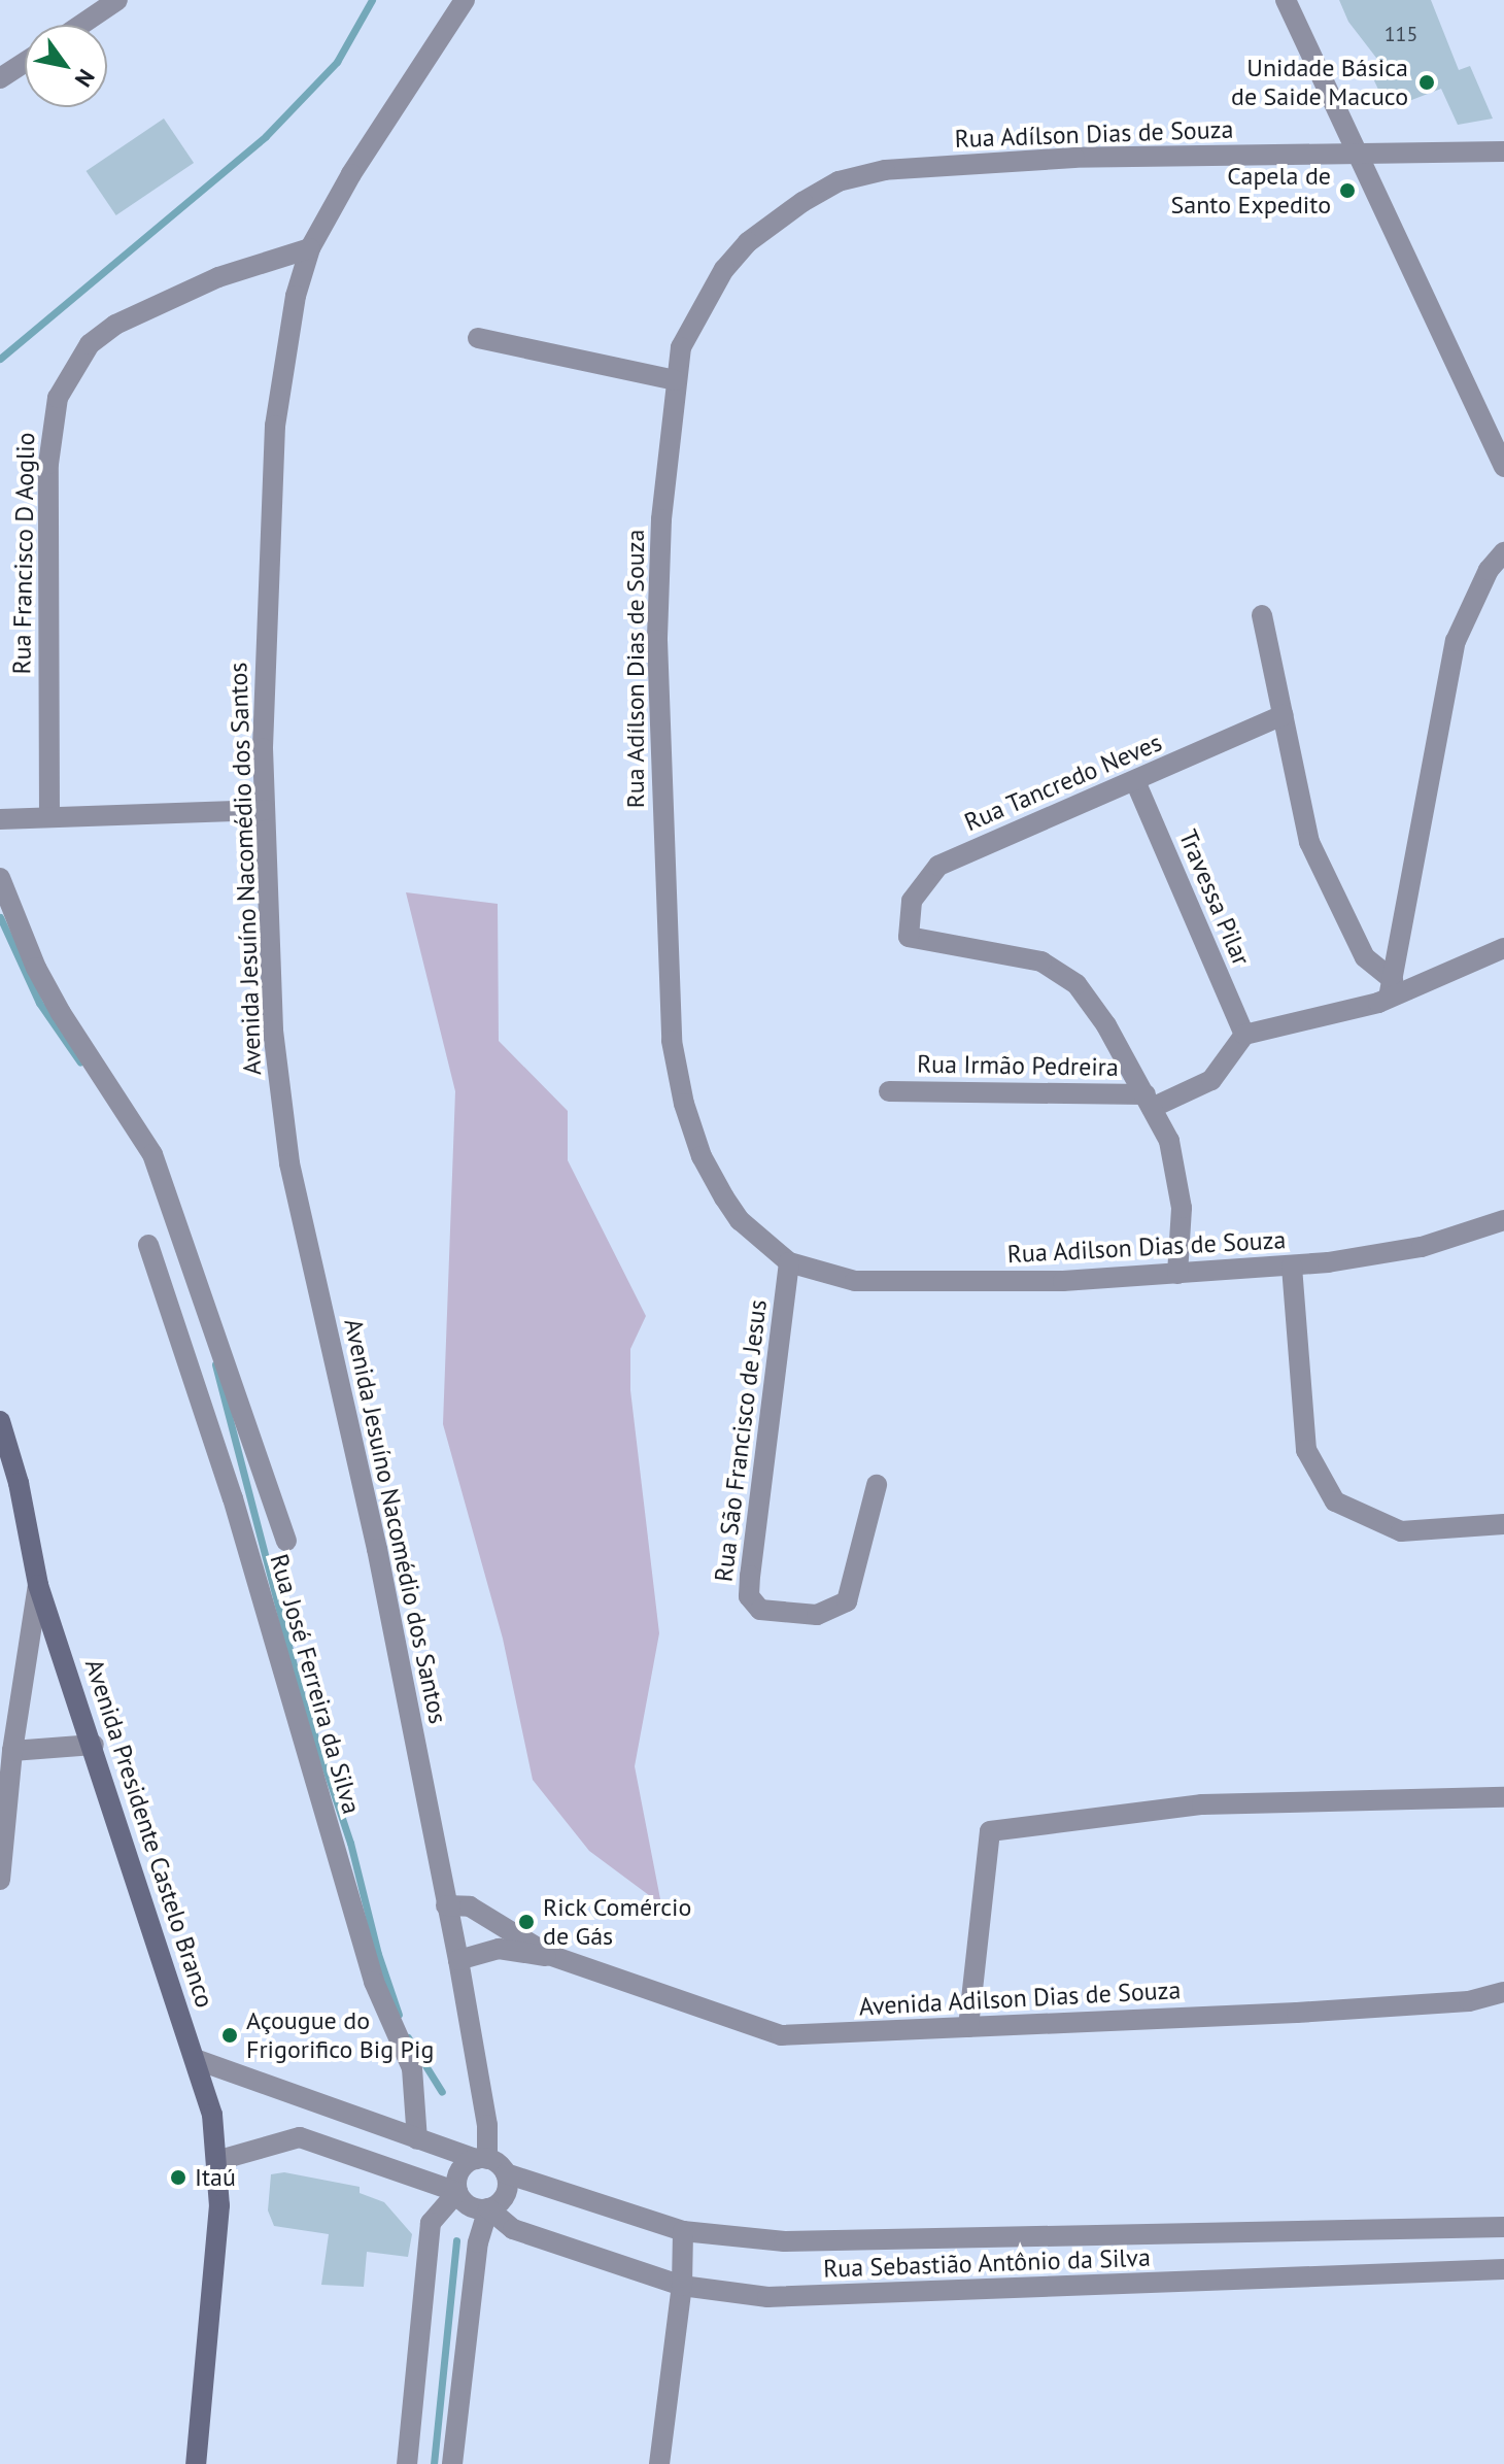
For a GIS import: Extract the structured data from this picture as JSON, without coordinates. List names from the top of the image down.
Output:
{
  "streets": {
    "street": [
      "Rua Adílson Dias de Souza",
      "Rua Francisco D Aoglio",
      "Rua Tancredo Neves",
      "Avenida Jesuíno Nacomédio dos Santos",
      "Travessa Pilar",
      "Rua Irmão Pedreira",
      "Rua Adilson Dias de Souza",
      "Rua São Francisco de Jesus",
      "Rua José Ferreira da Silva",
      "Avenida Presidente Castelo Branco",
      "Avenida Adilson Dias de Souza",
      "Rua Sebastião Antônio da Silva"
    ]
  },
  "crossings": [
    ["Rua Adílson Dias de Souza", "Rua Adilson Dias de Souza"],
    ["Rua Adílson Dias de Souza", "Rua São Francisco de Jesus"],
    ["Rua Francisco D Aoglio", "Avenida Jesuíno Nacomédio dos Santos"],
    ["Rua Tancredo Neves", "Travessa Pilar"],
    ["Rua Tancredo Neves", "Rua Irmão Pedreira"],
    ["Avenida Jesuíno Nacomédio dos Santos", "Avenida Adilson Dias de Souza"],
    ["Avenida Jesuíno Nacomédio dos Santos", "Rua Sebastião Antônio da Silva"],
    ["Rua Adilson Dias de Souza", "Rua São Francisco de Jesus"]
  ],
  "places": [
    "Unidade Básica de Saide Macuco",
    "Capela de Santo Expedito",
    "Rick Comércio de Gás",
    "Açougue do Frigorifico Big Pig",
    "Itaú"
  ],
  "house_numbers": ["115"],
  "north": "bottom right"
}
